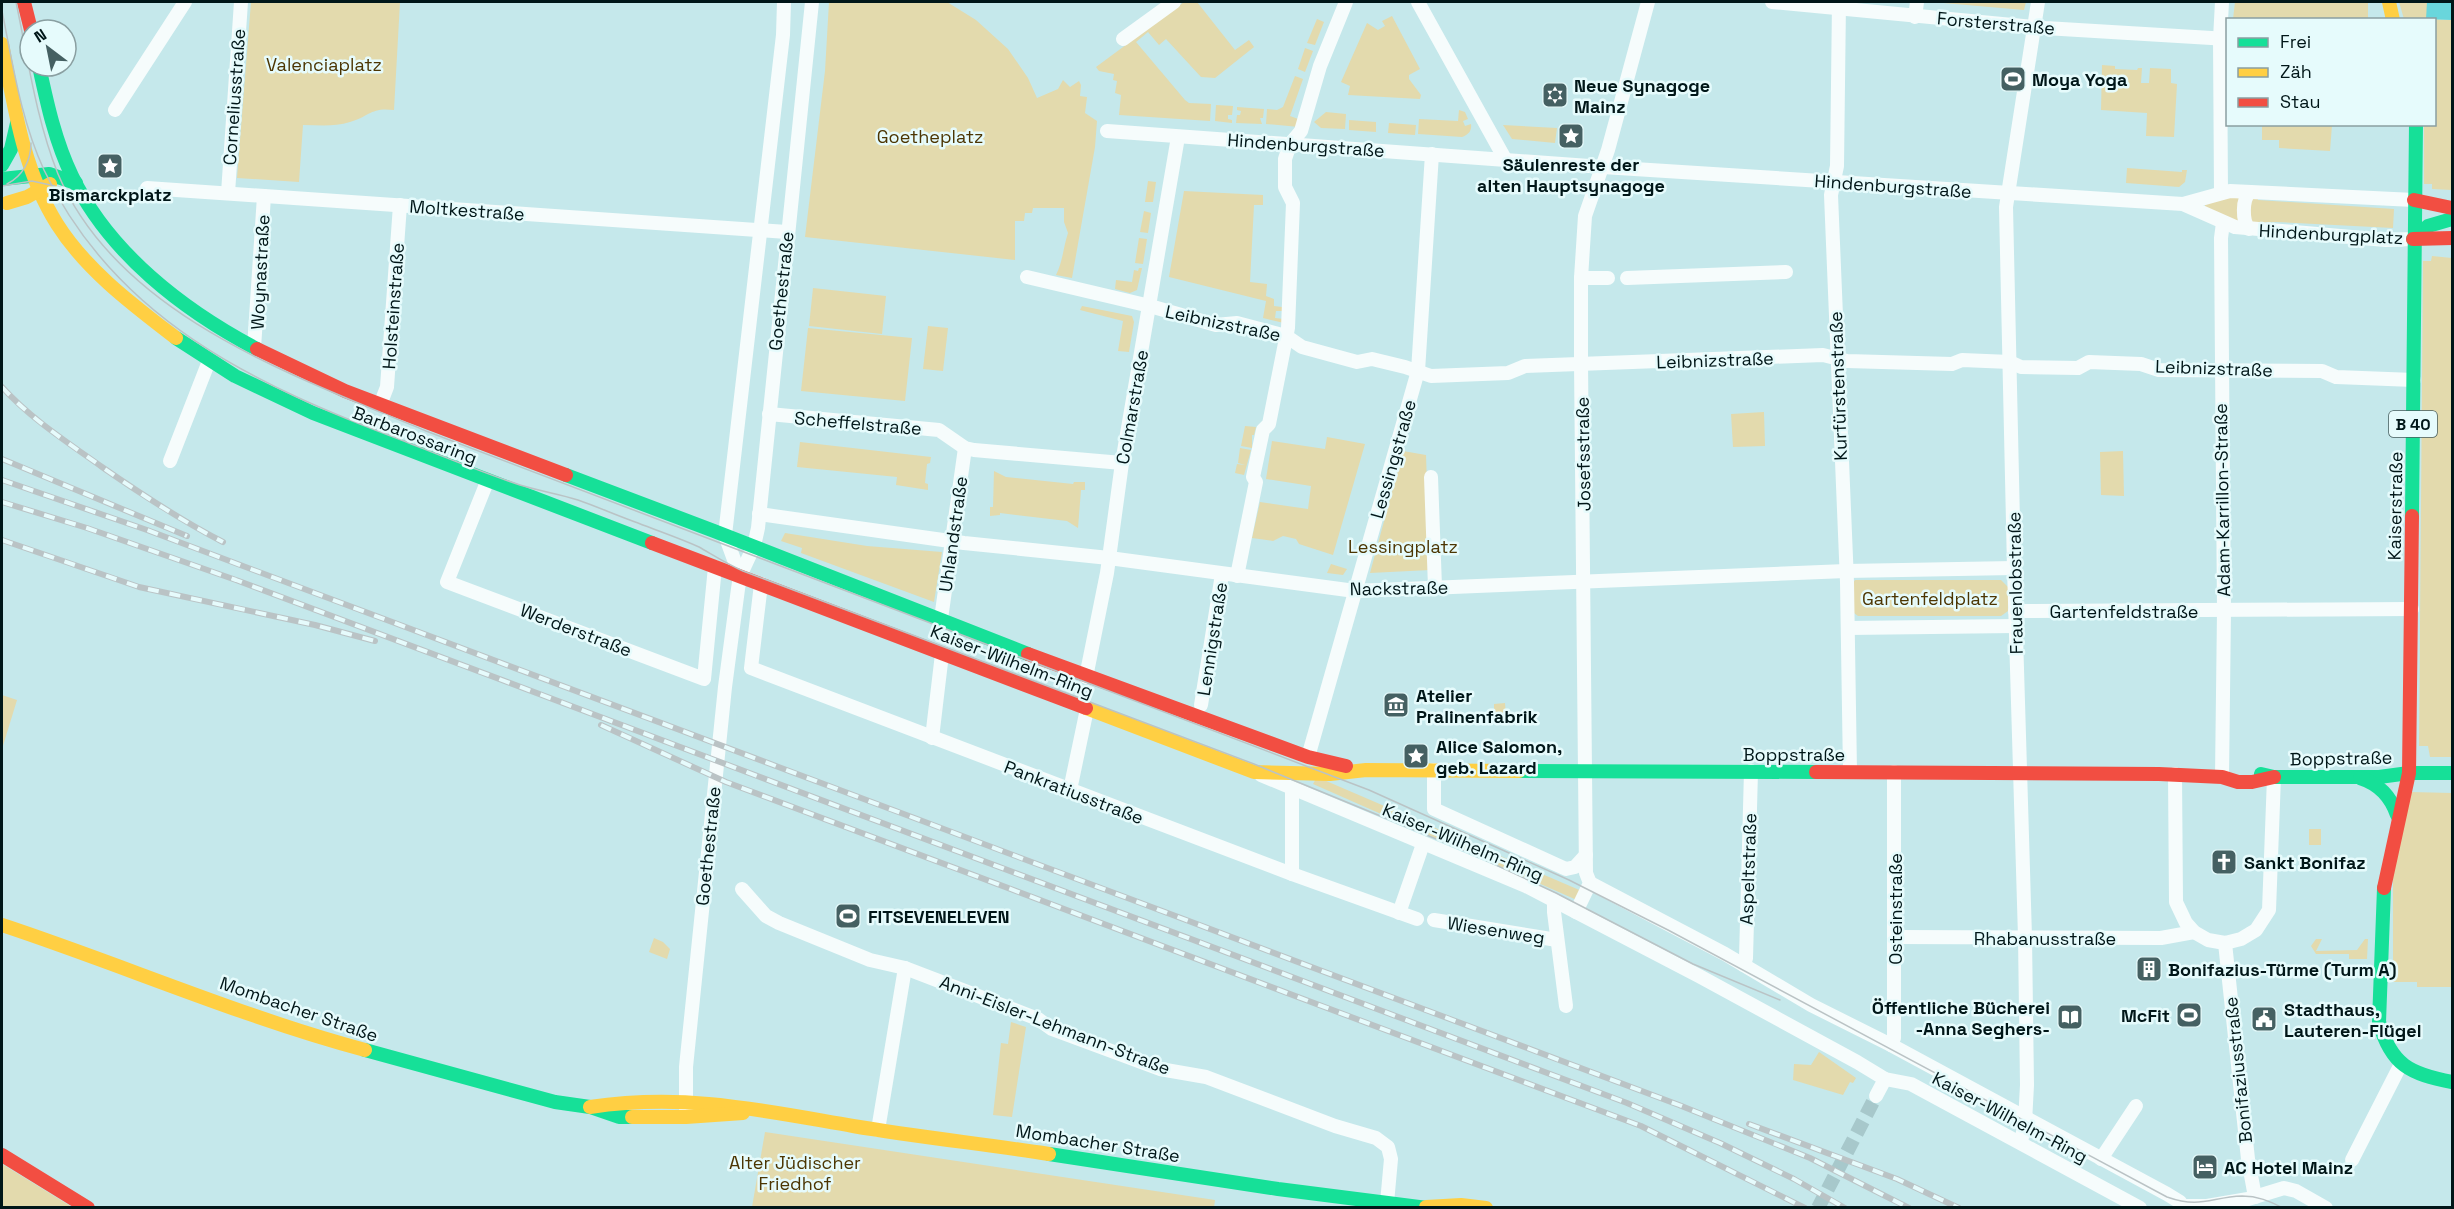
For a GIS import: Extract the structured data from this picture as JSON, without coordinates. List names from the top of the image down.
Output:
{
  "streets": {
    "street": [
      "Forsterstraße",
      "Corneliusstraße",
      "Hindenburgstraße",
      "Moltkestraße",
      "Hindenburgplatz",
      "Woynastraße",
      "Goethestraße",
      "Holsteinstraße",
      "Leibnizstraße",
      "Kurfürstenstraße",
      "Colmarstraße",
      "Scheffelstraße",
      "B 40",
      "Barbarossaring",
      "Josefsstraße",
      "Lessingstraße",
      "Adam-Karrillon-Straße",
      "Kaiserstraße",
      "Uhlandstraße",
      "Frauenlobstraße",
      "Nackstraße",
      "Gartenfeldstraße",
      "Werderstraße",
      "Lennigstraße",
      "Kaiser-Wilhelm-Ring",
      "Boppstraße",
      "Pankratiusstraße",
      "Aspeltstraße",
      "Osteinstraße",
      "Wiesenweg",
      "Rhabanusstraße",
      "Mombacher Straße",
      "Anni-Eisler-Lehmann-Straße",
      "Bonifaziusstraße"
    ]
  },
  "crossings": [
    ["Forsterstraße", "Kurfürstenstraße"],
    ["Forsterstraße", "Frauenlobstraße"],
    ["Corneliusstraße", "Moltkestraße"],
    ["Hindenburgstraße", "Hindenburgplatz"],
    ["Hindenburgstraße", "Kurfürstenstraße"],
    ["Hindenburgstraße", "Colmarstraße"],
    ["Hindenburgstraße", "Josefsstraße"],
    ["Hindenburgstraße", "Lessingstraße"],
    ["Hindenburgstraße", "Frauenlobstraße"],
    ["Hindenburgstraße", "Lennigstraße"],
    ["Moltkestraße", "Woynastraße"],
    ["Moltkestraße", "Goethestraße"],
    ["Moltkestraße", "Holsteinstraße"],
    ["Hindenburgplatz", "Adam-Karrillon-Straße"],
    ["Hindenburgplatz", "Kaiserstraße"],
    ["Woynastraße", "Barbarossaring"],
    ["Goethestraße", "Scheffelstraße"],
    ["Goethestraße", "Barbarossaring"],
    ["Goethestraße", "Nackstraße"],
    ["Goethestraße", "Kaiser-Wilhelm-Ring"],
    ["Goethestraße", "Mombacher Straße"],
    ["Holsteinstraße", "Barbarossaring"],
    ["Leibnizstraße", "Kurfürstenstraße"],
    ["Leibnizstraße", "Colmarstraße"],
    ["Leibnizstraße", "Josefsstraße"],
    ["Leibnizstraße", "Lessingstraße"],
    ["Leibnizstraße", "Adam-Karrillon-Straße"],
    ["Leibnizstraße", "Kaiserstraße"],
    ["Leibnizstraße", "Frauenlobstraße"],
    ["Leibnizstraße", "Lennigstraße"],
    ["Kurfürstenstraße", "Nackstraße"],
    ["Kurfürstenstraße", "Boppstraße"],
    ["Colmarstraße", "Scheffelstraße"],
    ["Colmarstraße", "Nackstraße"],
    ["Colmarstraße", "Kaiser-Wilhelm-Ring"],
    ["Scheffelstraße", "Uhlandstraße"],
    ["Barbarossaring", "Werderstraße"],
    ["Barbarossaring", "Kaiser-Wilhelm-Ring"],
    ["Josefsstraße", "Nackstraße"],
    ["Josefsstraße", "Kaiser-Wilhelm-Ring"],
    ["Josefsstraße", "Boppstraße"],
    ["Lessingstraße", "Nackstraße"],
    ["Lessingstraße", "Kaiser-Wilhelm-Ring"],
    ["Lessingstraße", "Boppstraße"],
    ["Adam-Karrillon-Straße", "Gartenfeldstraße"],
    ["Adam-Karrillon-Straße", "Boppstraße"],
    ["Kaiserstraße", "Gartenfeldstraße"],
    ["Kaiserstraße", "Boppstraße"],
    ["Uhlandstraße", "Nackstraße"],
    ["Uhlandstraße", "Kaiser-Wilhelm-Ring"],
    ["Frauenlobstraße", "Gartenfeldstraße"],
    ["Frauenlobstraße", "Kaiser-Wilhelm-Ring"],
    ["Frauenlobstraße", "Boppstraße"],
    ["Frauenlobstraße", "Rhabanusstraße"],
    ["Nackstraße", "Lennigstraße"],
    ["Kaiser-Wilhelm-Ring", "Boppstraße"],
    ["Kaiser-Wilhelm-Ring", "Pankratiusstraße"],
    ["Kaiser-Wilhelm-Ring", "Aspeltstraße"],
    ["Kaiser-Wilhelm-Ring", "Osteinstraße"],
    ["Boppstraße", "Aspeltstraße"],
    ["Boppstraße", "Osteinstraße"],
    ["Osteinstraße", "Rhabanusstraße"],
    ["Mombacher Straße", "Anni-Eisler-Lehmann-Straße"]
  ],
  "parks": [
    "Valenciaplatz",
    "Goetheplatz",
    "Lessingplatz",
    "Gartenfeldplatz",
    "Alter Jüdischer Friedhof"
  ],
  "places": {
    "sports": ["Moya Yoga", "FITSEVENELEVEN", "McFit"],
    "synagogue": ["Neue Synagoge Mainz"],
    "place": ["Säulenreste der alten Hauptsynagoge", "Bismarckplatz", "Alice Salomon, geb. Lazard"],
    "museum": ["Atelier Pralinenfabrik"],
    "church": ["Sankt Bonifaz"],
    "building": ["Bonifazius-Türme (Turm A)"],
    "library": ["Öffentliche Bücherei -Anna Seghers-"],
    "public building": ["Stadthaus, Lauteren-Flügel"],
    "hotel": ["AC Hotel Mainz"]
  },
  "legend": ["Frei", "Zäh", "Stau"],
  "north": "top left"
}
